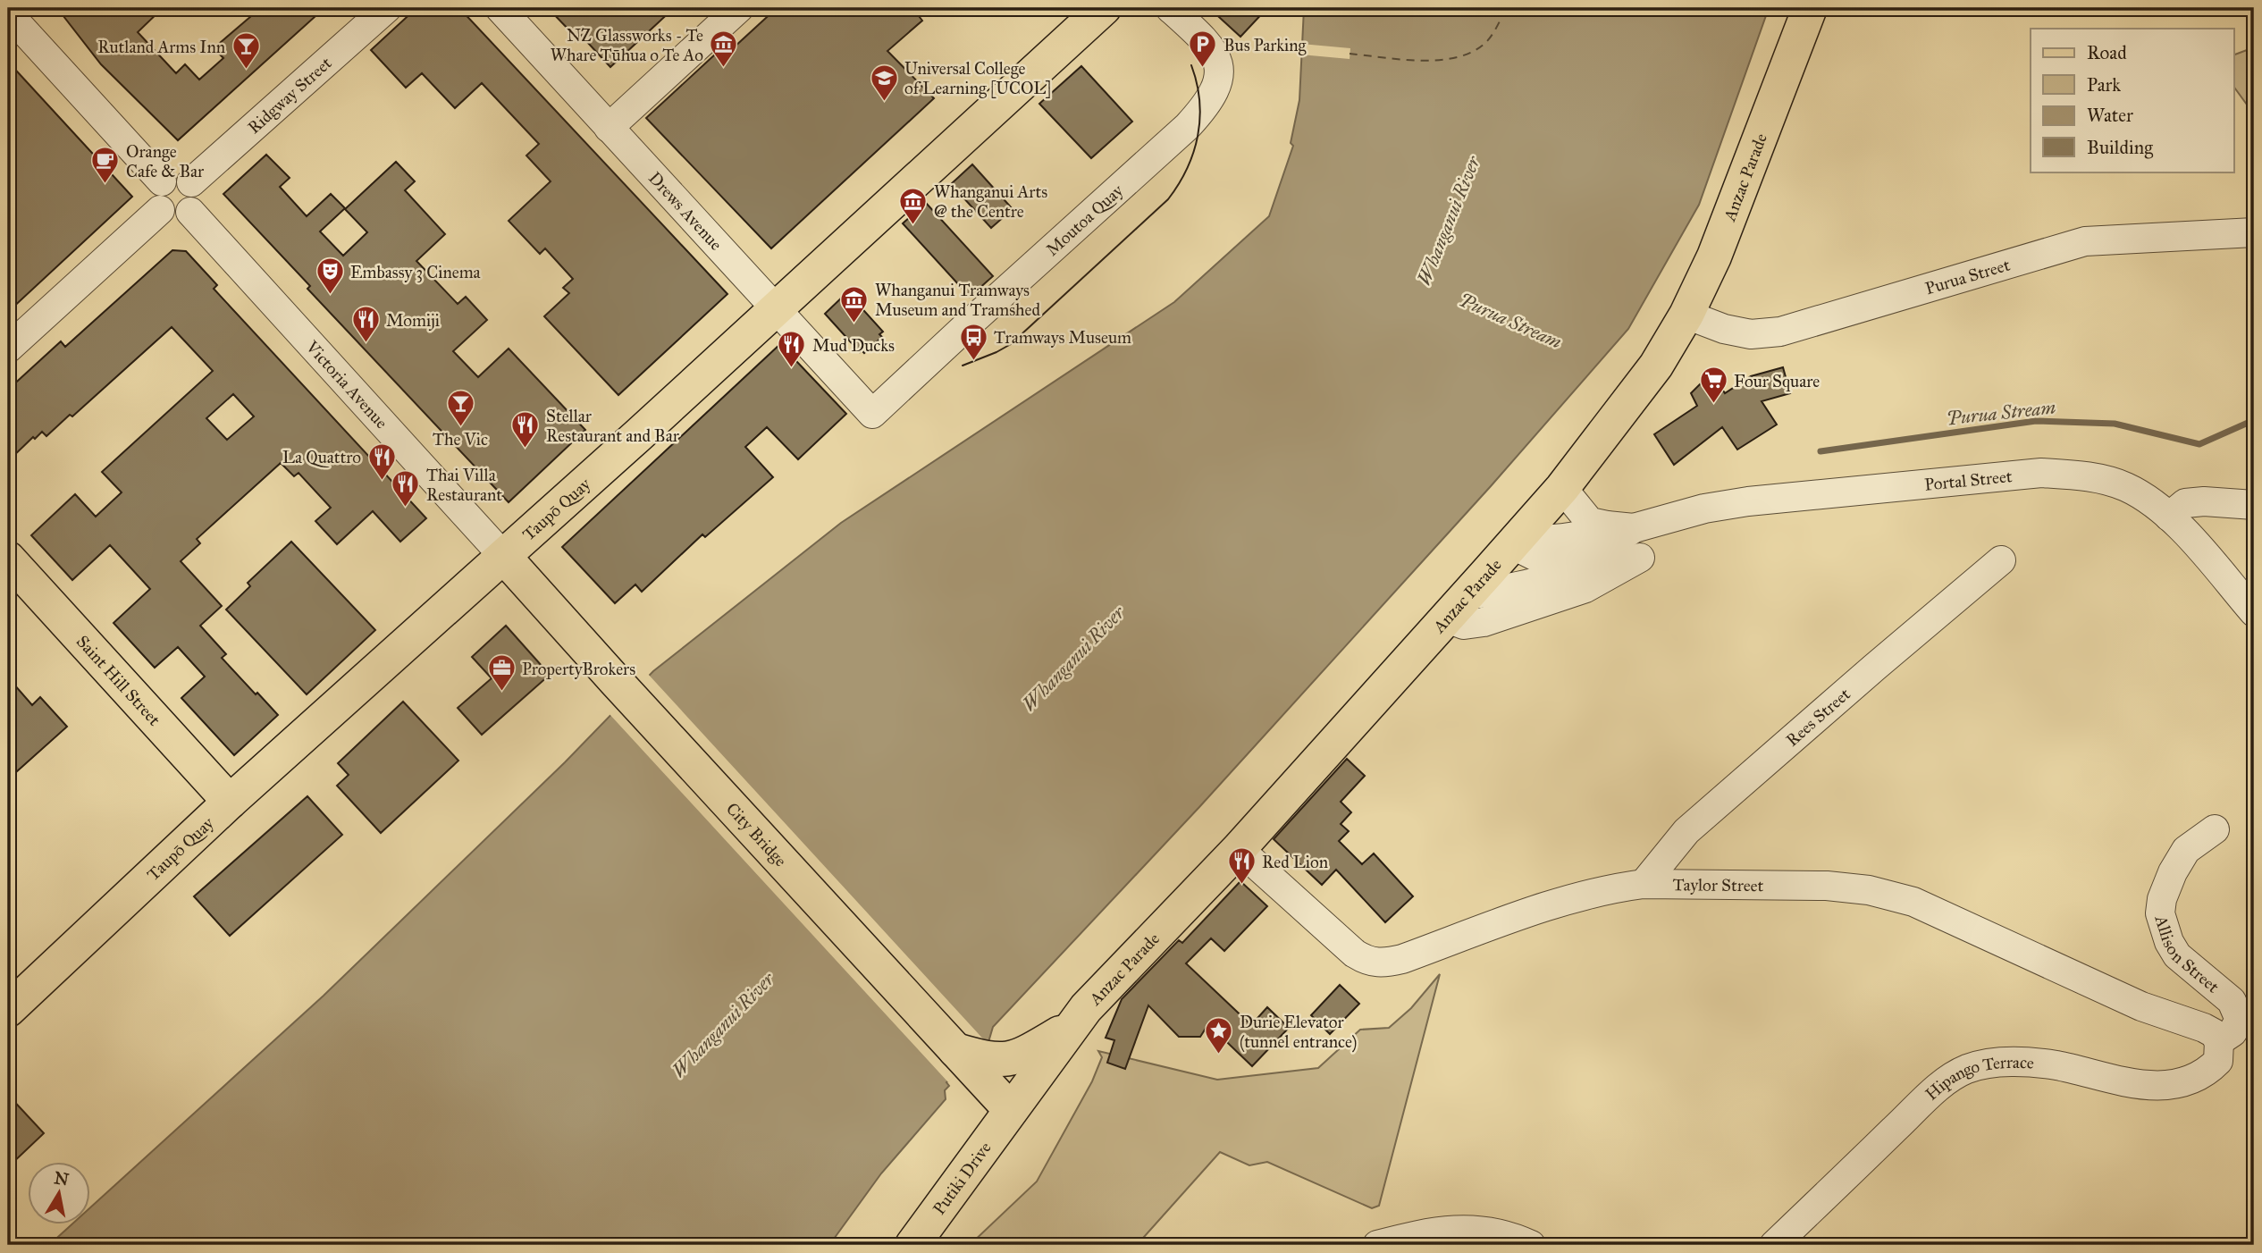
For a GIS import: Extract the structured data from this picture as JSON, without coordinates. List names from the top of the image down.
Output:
{
  "streets": {
    "main road": [
      "Anzac Parade",
      "Taupō Quay",
      "Saint Hill Street",
      "City Bridge",
      "Putiki Drive"
    ],
    "street": [
      "Ridgway Street",
      "Drews Avenue",
      "Moutoa Quay",
      "Purua Street",
      "Victoria Avenue",
      "Portal Street",
      "Rees Street",
      "Taylor Street",
      "Allison Street",
      "Hipango Terrace"
    ]
  },
  "crossings": [
    ["Ridgway Street", "Victoria Avenue"],
    ["Anzac Parade", "Purua Street"],
    ["Anzac Parade", "Portal Street"],
    ["Anzac Parade", "City Bridge"],
    ["Anzac Parade", "Taylor Street"],
    ["Anzac Parade", "Putiki Drive"],
    ["Drews Avenue", "Moutoa Quay"],
    ["Drews Avenue", "Taupō Quay"],
    ["Victoria Avenue", "Taupō Quay"],
    ["Victoria Avenue", "City Bridge"],
    ["Taupō Quay", "Saint Hill Street"],
    ["Taupō Quay", "City Bridge"],
    ["Rees Street", "Taylor Street"],
    ["City Bridge", "Putiki Drive"],
    ["Taylor Street", "Allison Street"],
    ["Taylor Street", "Hipango Terrace"],
    ["Allison Street", "Hipango Terrace"]
  ],
  "water": ["Whanganui River", "Purua Stream"],
  "places": {
    "museum": ["NZ Glassworks - Te Whare Tūhua o Te Ao", "Whanganui Arts @ the Centre", "Whanganui Tramways Museum and Tramshed"],
    "parking": ["Bus Parking"],
    "bar": ["Rutland Arms Inn", "The Vic"],
    "school or university": ["Universal College of Learning [UCOL]"],
    "cafe": ["Orange Cafe & Bar"],
    "theatre": ["Embassy 3 Cinema"],
    "restaurant": [
      "Momiji",
      "Mud Ducks",
      "Stellar Restaurant and Bar",
      "La Quattro",
      "Thai Villa Restaurant",
      "Red Lion"
    ],
    "bus stop": ["Tramways Museum"],
    "supermarket": ["Four Square"],
    "office": ["PropertyBrokers"],
    "place": ["Durie Elevator (tunnel entrance)"]
  },
  "legend": [
    "Road",
    "Park",
    "Water",
    "Building"
  ],
  "north": "top"
}
